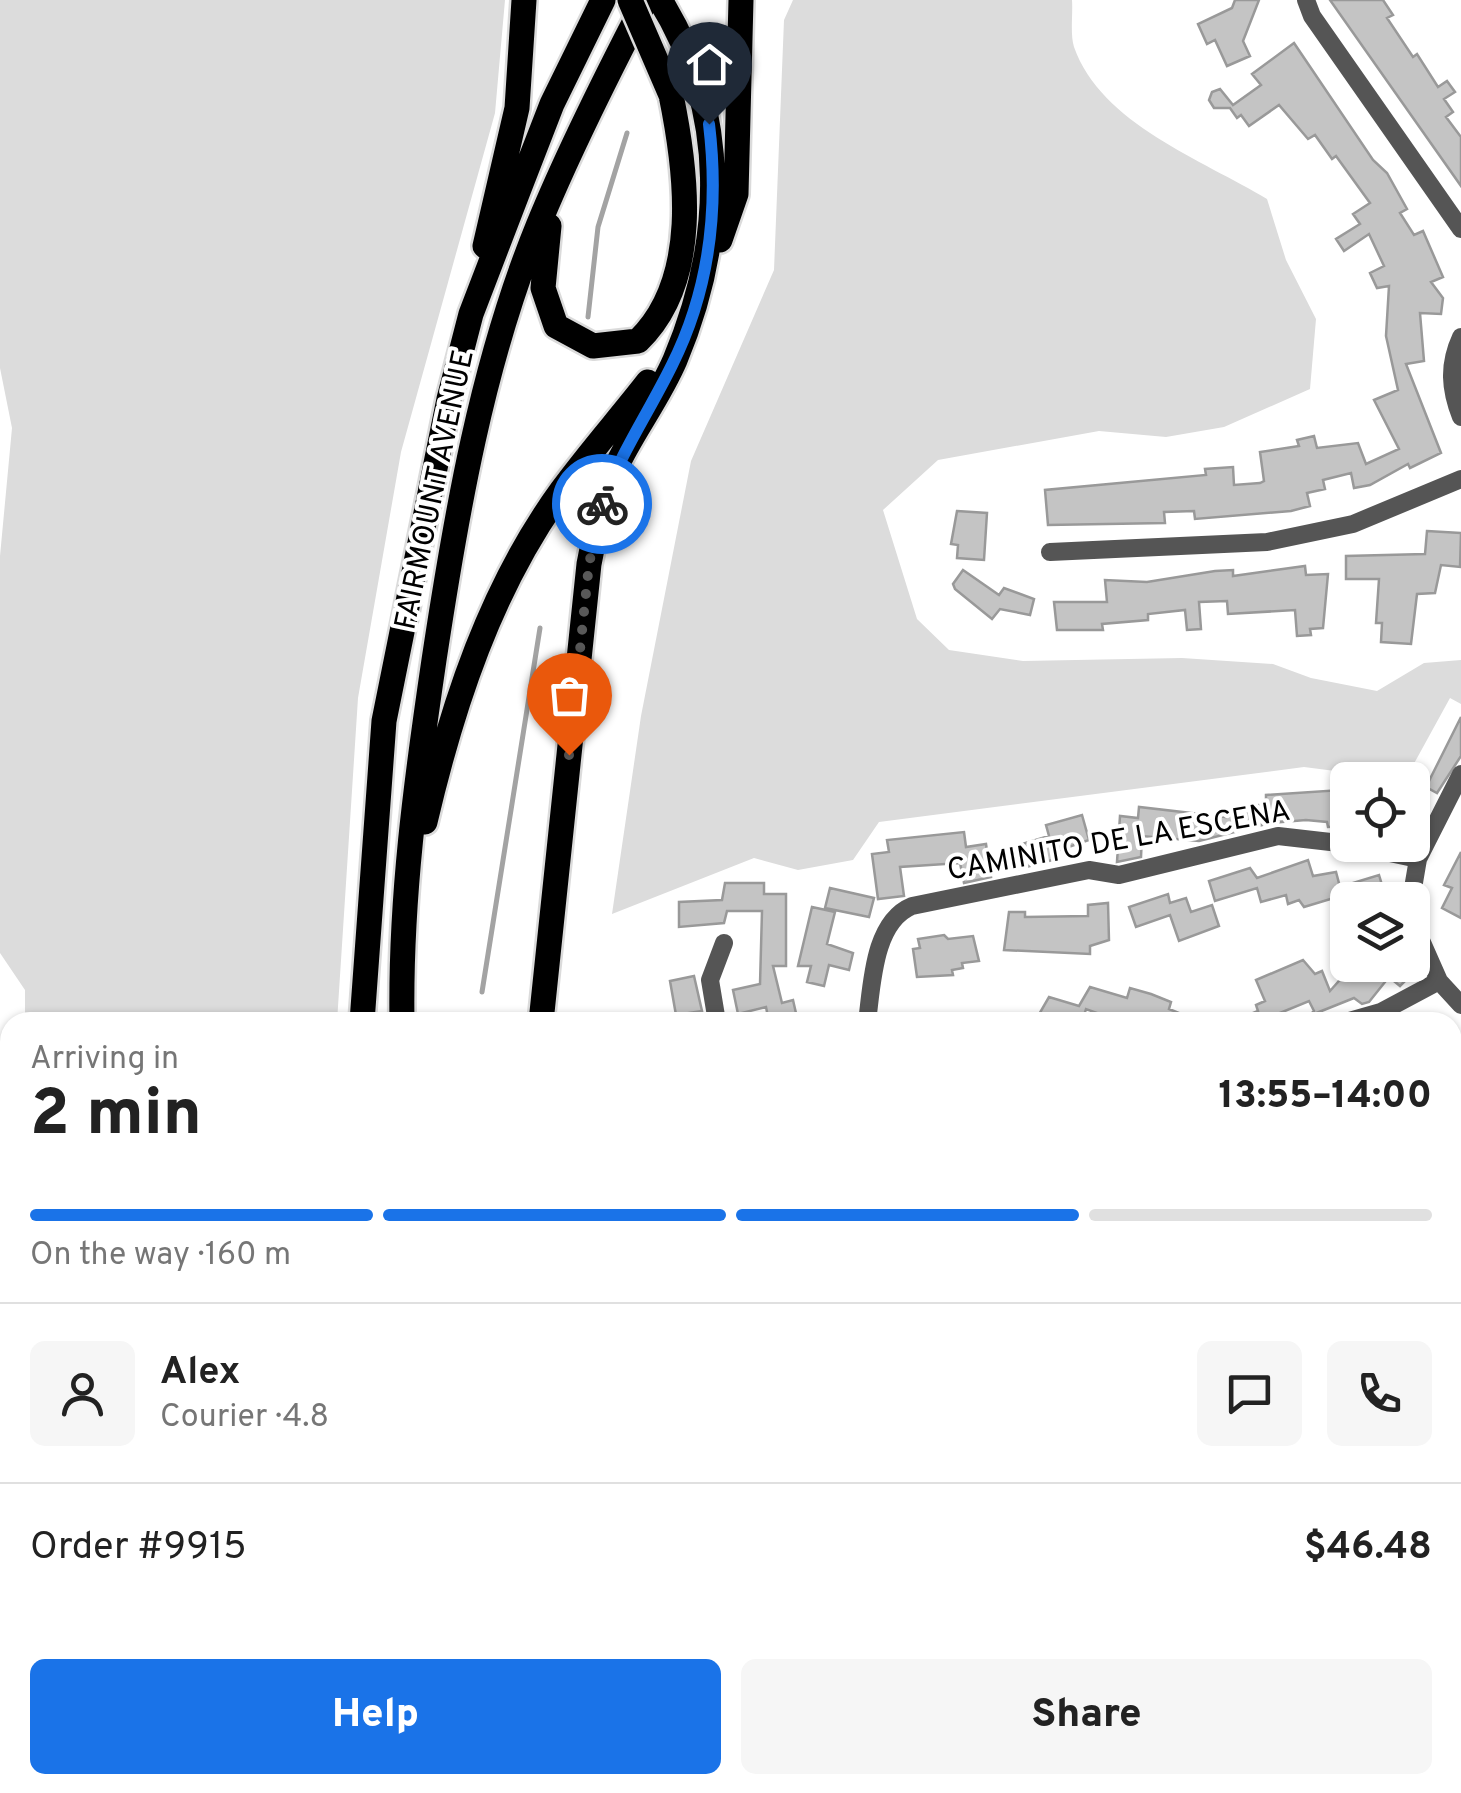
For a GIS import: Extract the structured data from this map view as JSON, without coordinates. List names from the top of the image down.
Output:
{
  "streets": {
    "main road": ["FAIRMOUNT AVENUE"],
    "street": ["CAMINITO DE LA ESCENA"]
  },
  "page": {
    "heading": ["2 min", "Arriving in", "13:55–14:00"],
    "panel": [
      "Alex",
      "Courier · 4.8",
      "Order #9915",
      "$46.48"
    ],
    "bar": "On the way · 160 m",
    "buttons": ["Help", "Share"]
  }
}
